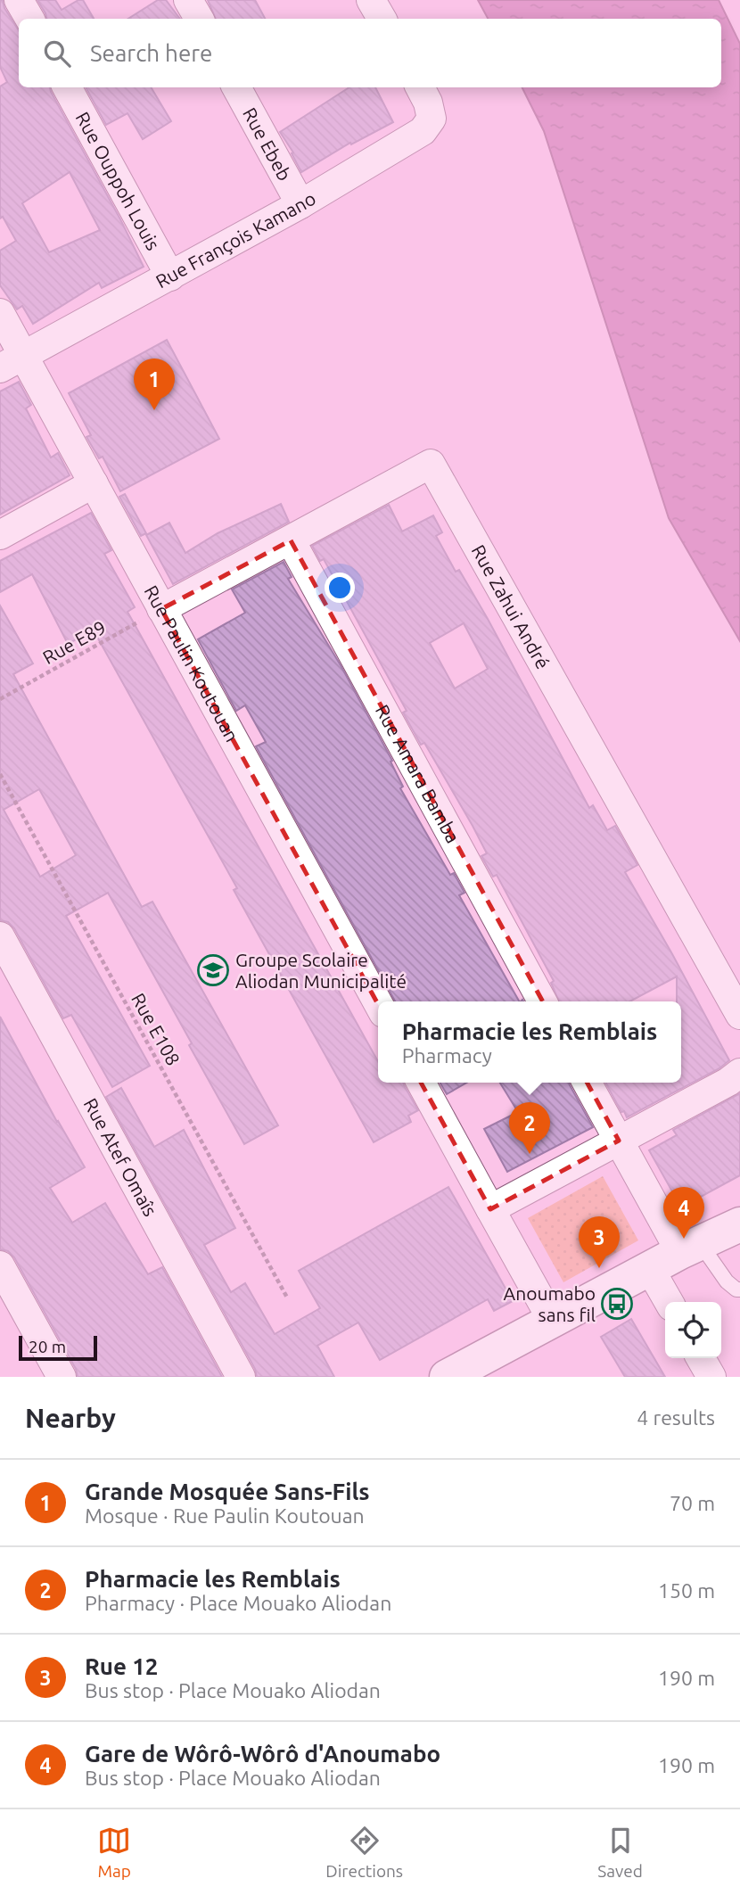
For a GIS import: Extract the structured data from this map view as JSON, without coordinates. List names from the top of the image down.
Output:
{
  "streets": {
    "street": [
      "Rue Ebeb",
      "Rue Ouppoh Louis",
      "Rue François Kamano",
      "Rue Zahui André",
      "Rue Paulin Koutouan",
      "Rue Amara Bamba",
      "Rue Atef Omaîs"
    ],
    "path": ["Rue E89", "Rue E108"]
  },
  "crossings": [
    ["Rue Ebeb", "Rue François Kamano"],
    ["Rue Ouppoh Louis", "Rue François Kamano"],
    ["Rue François Kamano", "Rue Paulin Koutouan"],
    ["Rue Zahui André", "Rue E89"],
    ["Rue Zahui André", "Rue Paulin Koutouan"],
    ["Rue Zahui André", "Rue Amara Bamba"],
    ["Rue E89", "Rue Paulin Koutouan"]
  ],
  "places": {
    "school or university": ["Groupe Scolaire Aliodan Municipalité"],
    "bus stop": ["Anoumabo sans fil"]
  },
  "scale_bar": "20 m",
  "page": {
    "search": "Search here",
    "pins": [
      "1",
      "2",
      "4",
      "3"
    ],
    "popup": ["Pharmacie les Remblais", "Pharmacy"],
    "scale": "20 m",
    "heading": ["Nearby", "4 results"],
    "list": [
      {
        "mark": "1",
        "name": "Grande Mosquée Sans-Fils",
        "note": "Mosque · Rue Paulin Koutouan",
        "value": "70 m"
      },
      {
        "mark": "2",
        "name": "Pharmacie les Remblais",
        "note": "Pharmacy · Place Mouako Aliodan",
        "value": "150 m"
      },
      {
        "mark": "3",
        "name": "Rue 12",
        "note": "Bus stop · Place Mouako Aliodan",
        "value": "190 m"
      },
      {
        "mark": "4",
        "name": "Gare de Wôrô-Wôrô d'Anoumabo",
        "note": "Bus stop · Place Mouako Aliodan",
        "value": "190 m"
      }
    ],
    "nav": ["Map", "Directions", "Saved"]
  }
}
